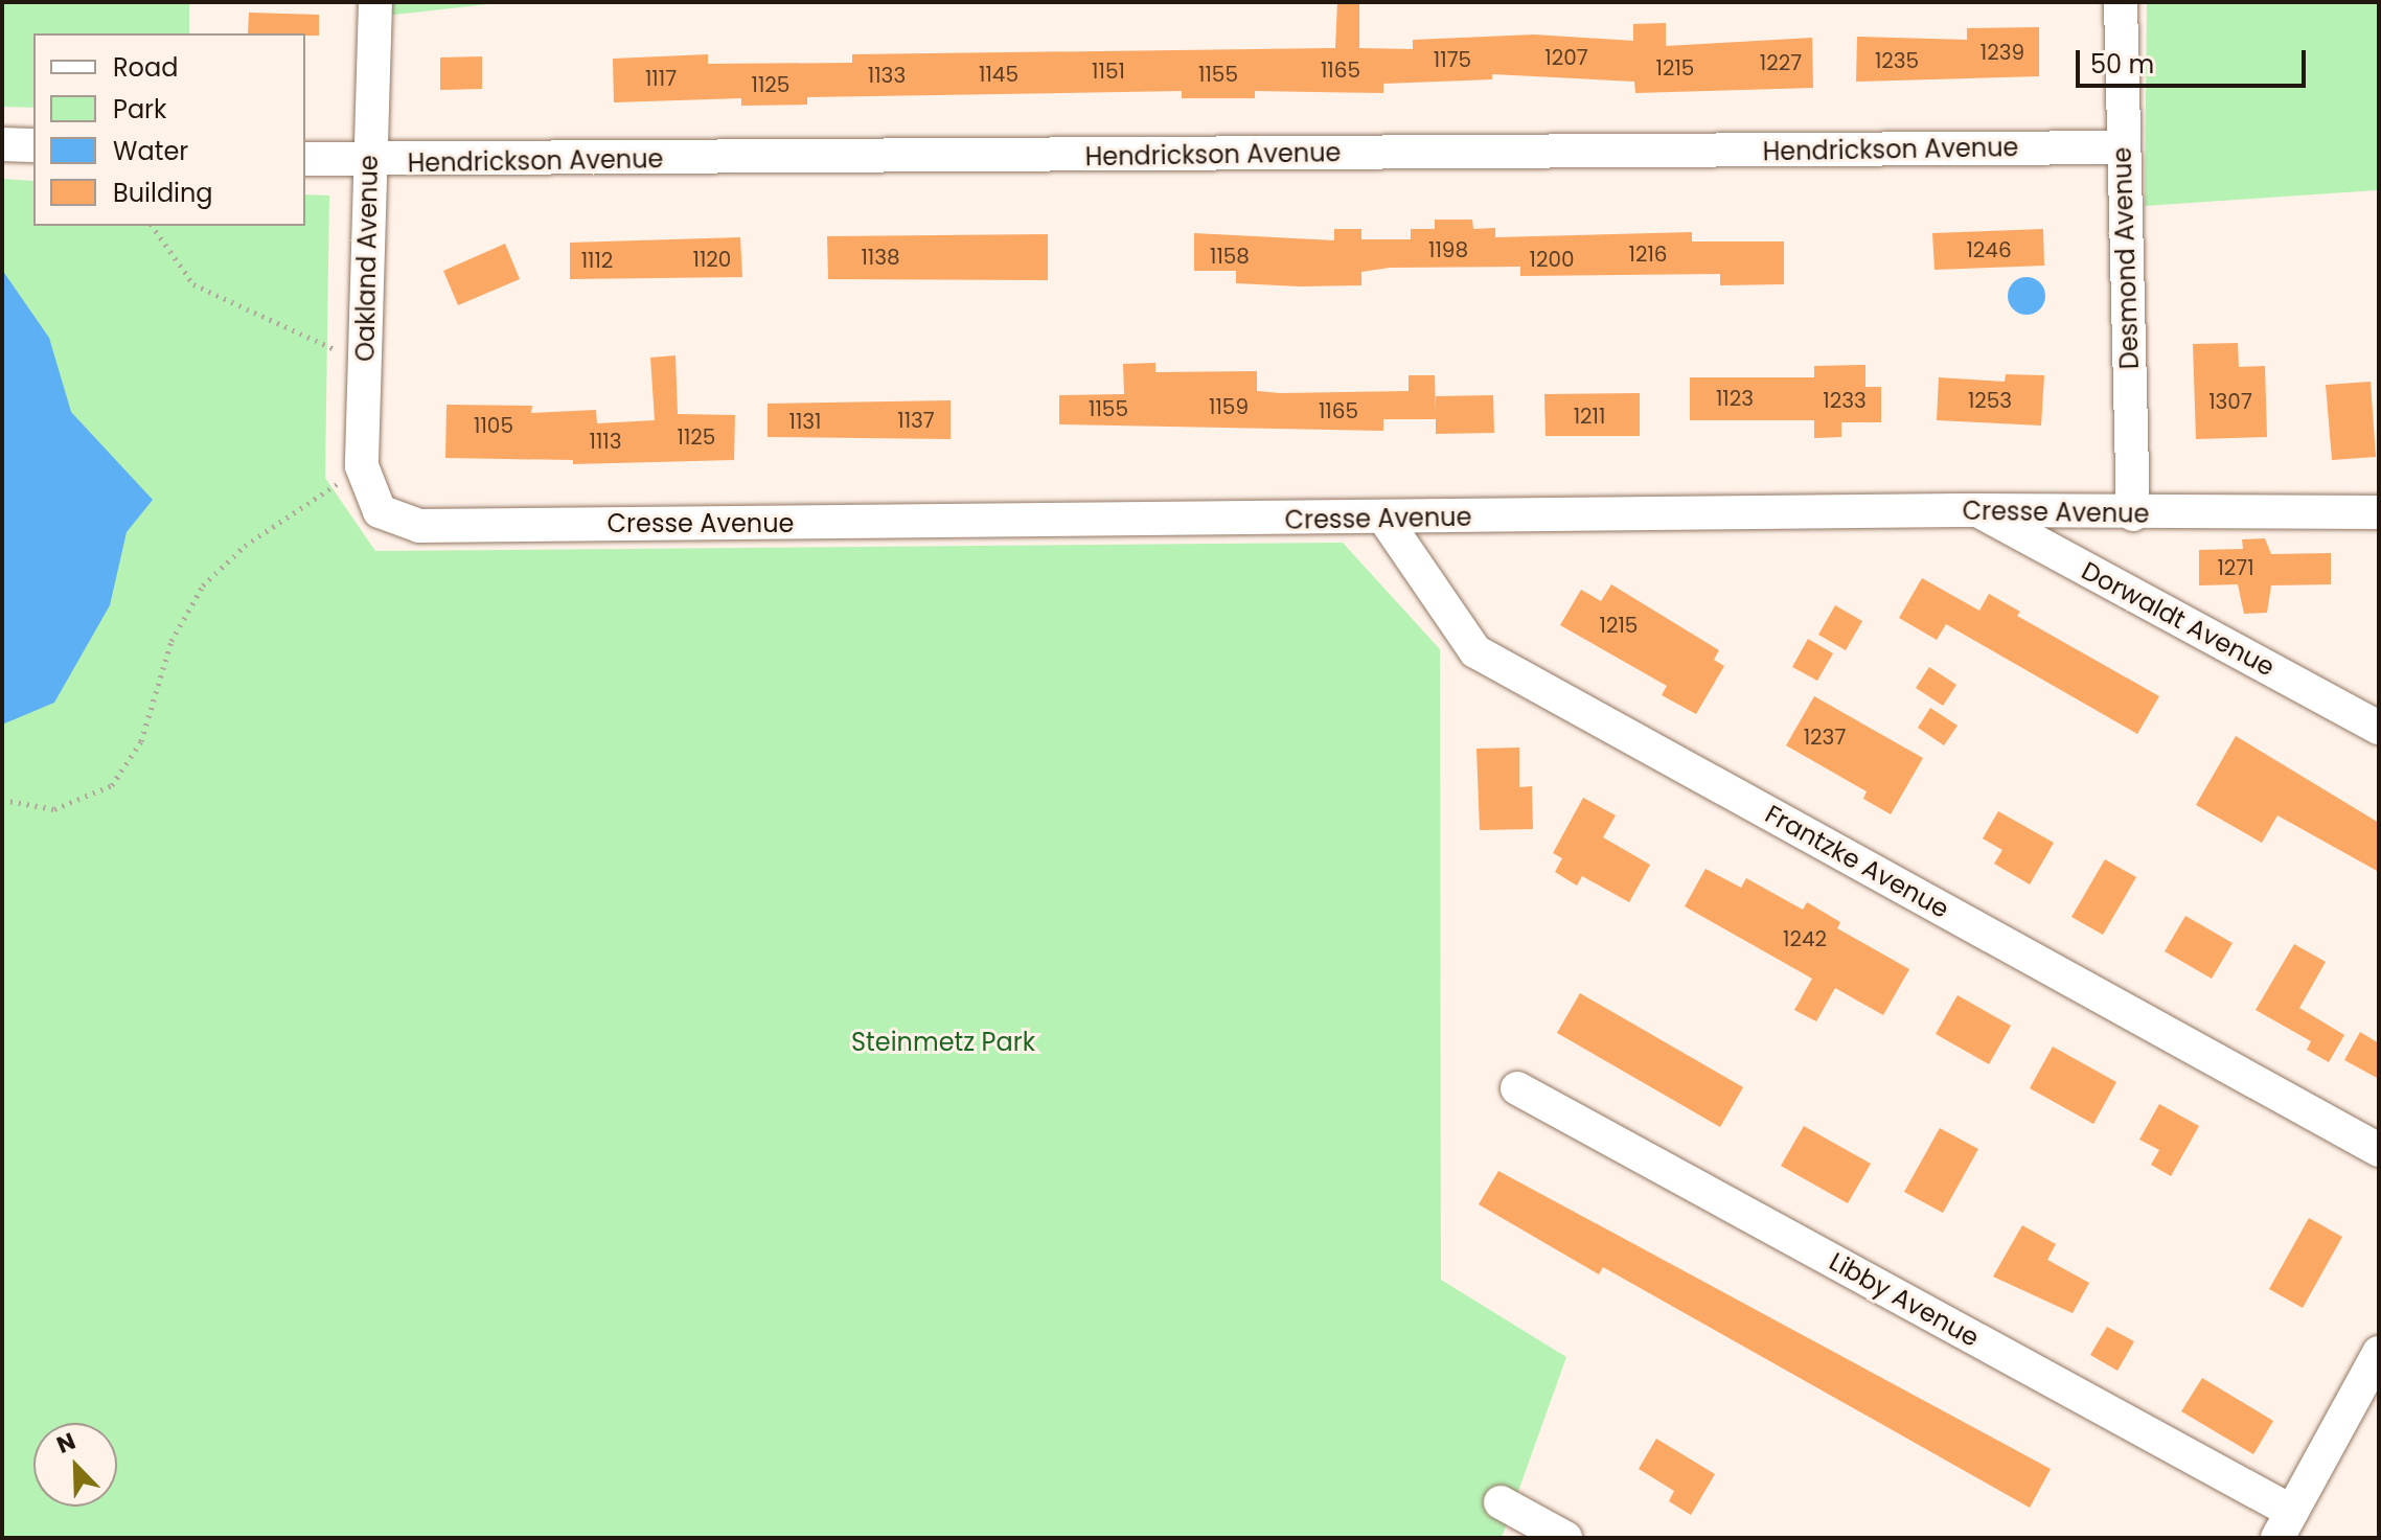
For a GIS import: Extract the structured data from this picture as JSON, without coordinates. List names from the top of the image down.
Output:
{
  "streets": {
    "street": [
      "Hendrickson Avenue",
      "Oakland Avenue",
      "Desmond Avenue",
      "Cresse Avenue",
      "Dorwaldt Avenue",
      "Frantzke Avenue",
      "Libby Avenue"
    ]
  },
  "crossings": [
    ["Hendrickson Avenue", "Oakland Avenue"],
    ["Hendrickson Avenue", "Desmond Avenue"],
    ["Oakland Avenue", "Cresse Avenue"],
    ["Desmond Avenue", "Cresse Avenue"],
    ["Cresse Avenue", "Dorwaldt Avenue"],
    ["Cresse Avenue", "Frantzke Avenue"]
  ],
  "parks": ["Steinmetz Park"],
  "house_numbers": [
    "1239",
    "1207",
    "1175",
    "1235",
    "1227",
    "1215",
    "1165",
    "1151",
    "1145",
    "1155",
    "1133",
    "1117",
    "1125",
    "1198",
    "1246",
    "1216",
    "1158",
    "1138",
    "1120",
    "1200",
    "1112",
    "1123",
    "1233",
    "1253",
    "1307",
    "1159",
    "1155",
    "1165",
    "1211",
    "1137",
    "1131",
    "1105",
    "1125",
    "1113",
    "1271",
    "1215",
    "1237",
    "1242"
  ],
  "legend": [
    "Road",
    "Park",
    "Water",
    "Building"
  ],
  "scale_bar": "50 m",
  "north": "top left"
}
